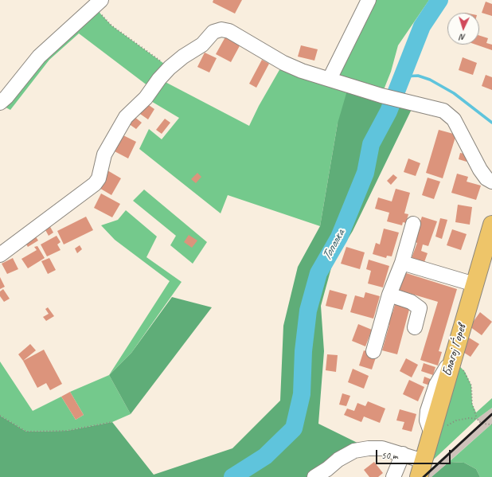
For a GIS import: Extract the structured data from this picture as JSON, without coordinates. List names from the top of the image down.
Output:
{
  "streets": {
    "main road": ["Благој Ѓорев"]
  },
  "water": ["Тополка"],
  "scale_bar": "50 m",
  "north": "bottom"
}
